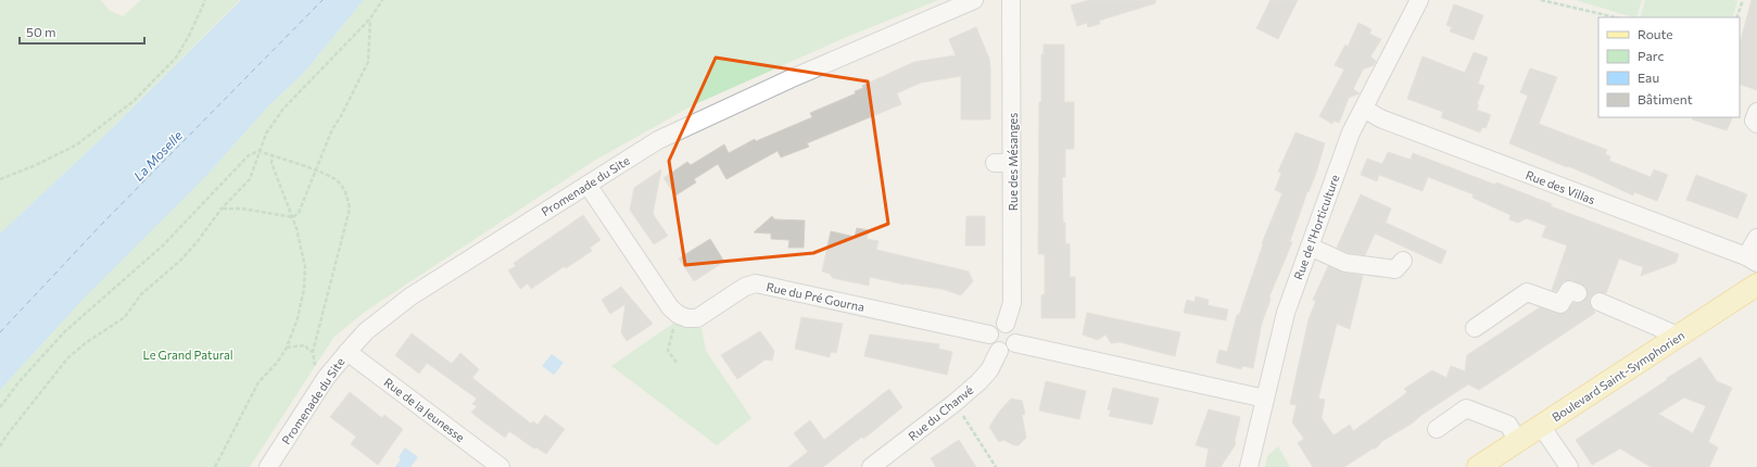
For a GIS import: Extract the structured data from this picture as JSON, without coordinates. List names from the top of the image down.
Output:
{
  "streets": {
    "main road": ["Boulevard Saint-Symphorien"],
    "street": [
      "Rue des Mésanges",
      "Promenade du Site",
      "Rue des Villas",
      "Rue de l'Horticulture",
      "Rue du Pré Gourna",
      "Rue de la Jeunesse",
      "Rue du Chanvé"
    ]
  },
  "crossings": [
    ["Rue des Mésanges", "Rue du Pré Gourna"],
    ["Rue des Mésanges", "Rue du Chanvé"],
    ["Promenade du Site", "Rue de la Jeunesse"],
    ["Rue des Villas", "Rue de l'Horticulture"],
    ["Rue du Pré Gourna", "Rue du Chanvé"]
  ],
  "water": ["La Moselle"],
  "parks": ["Le Grand Patural"],
  "legend": [
    "Route",
    "Parc",
    "Eau",
    "Bâtiment"
  ],
  "scale_bar": "50 m"
}
